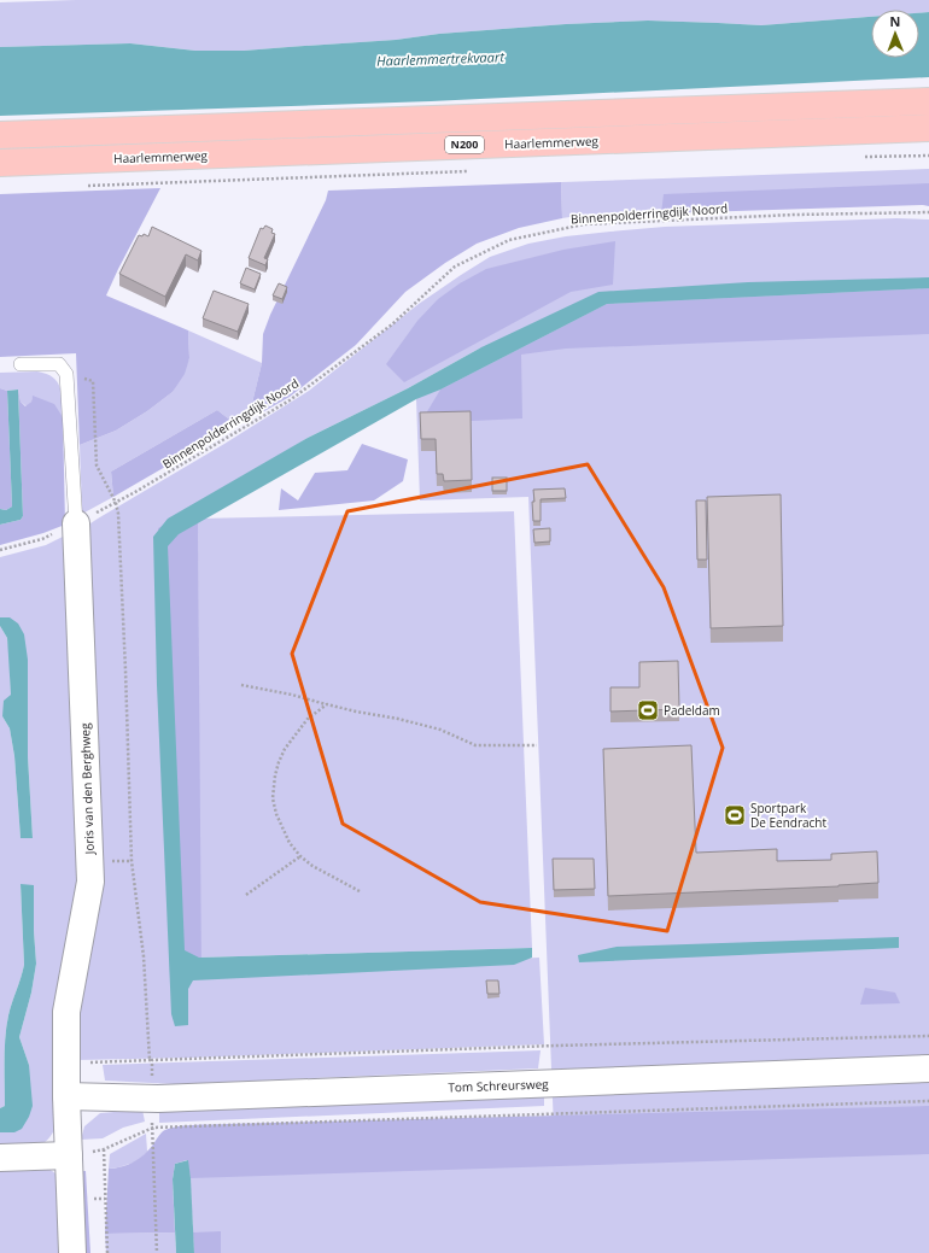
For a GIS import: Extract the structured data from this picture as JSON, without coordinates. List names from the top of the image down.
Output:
{
  "streets": {
    "main road": ["Haarlemmerweg", "N200"],
    "street": ["Joris van den Berghweg", "Tom Schreursweg"],
    "path": ["Binnenpolderringdijk Noord"]
  },
  "crossings": [
    ["Binnenpolderringdijk Noord", "Joris van den Berghweg"],
    ["Joris van den Berghweg", "Tom Schreursweg"]
  ],
  "water": ["Haarlemmertrekvaart"],
  "places": {
    "sports": ["Padeldam", "Sportpark De Eendracht"]
  },
  "north": "top"
}
